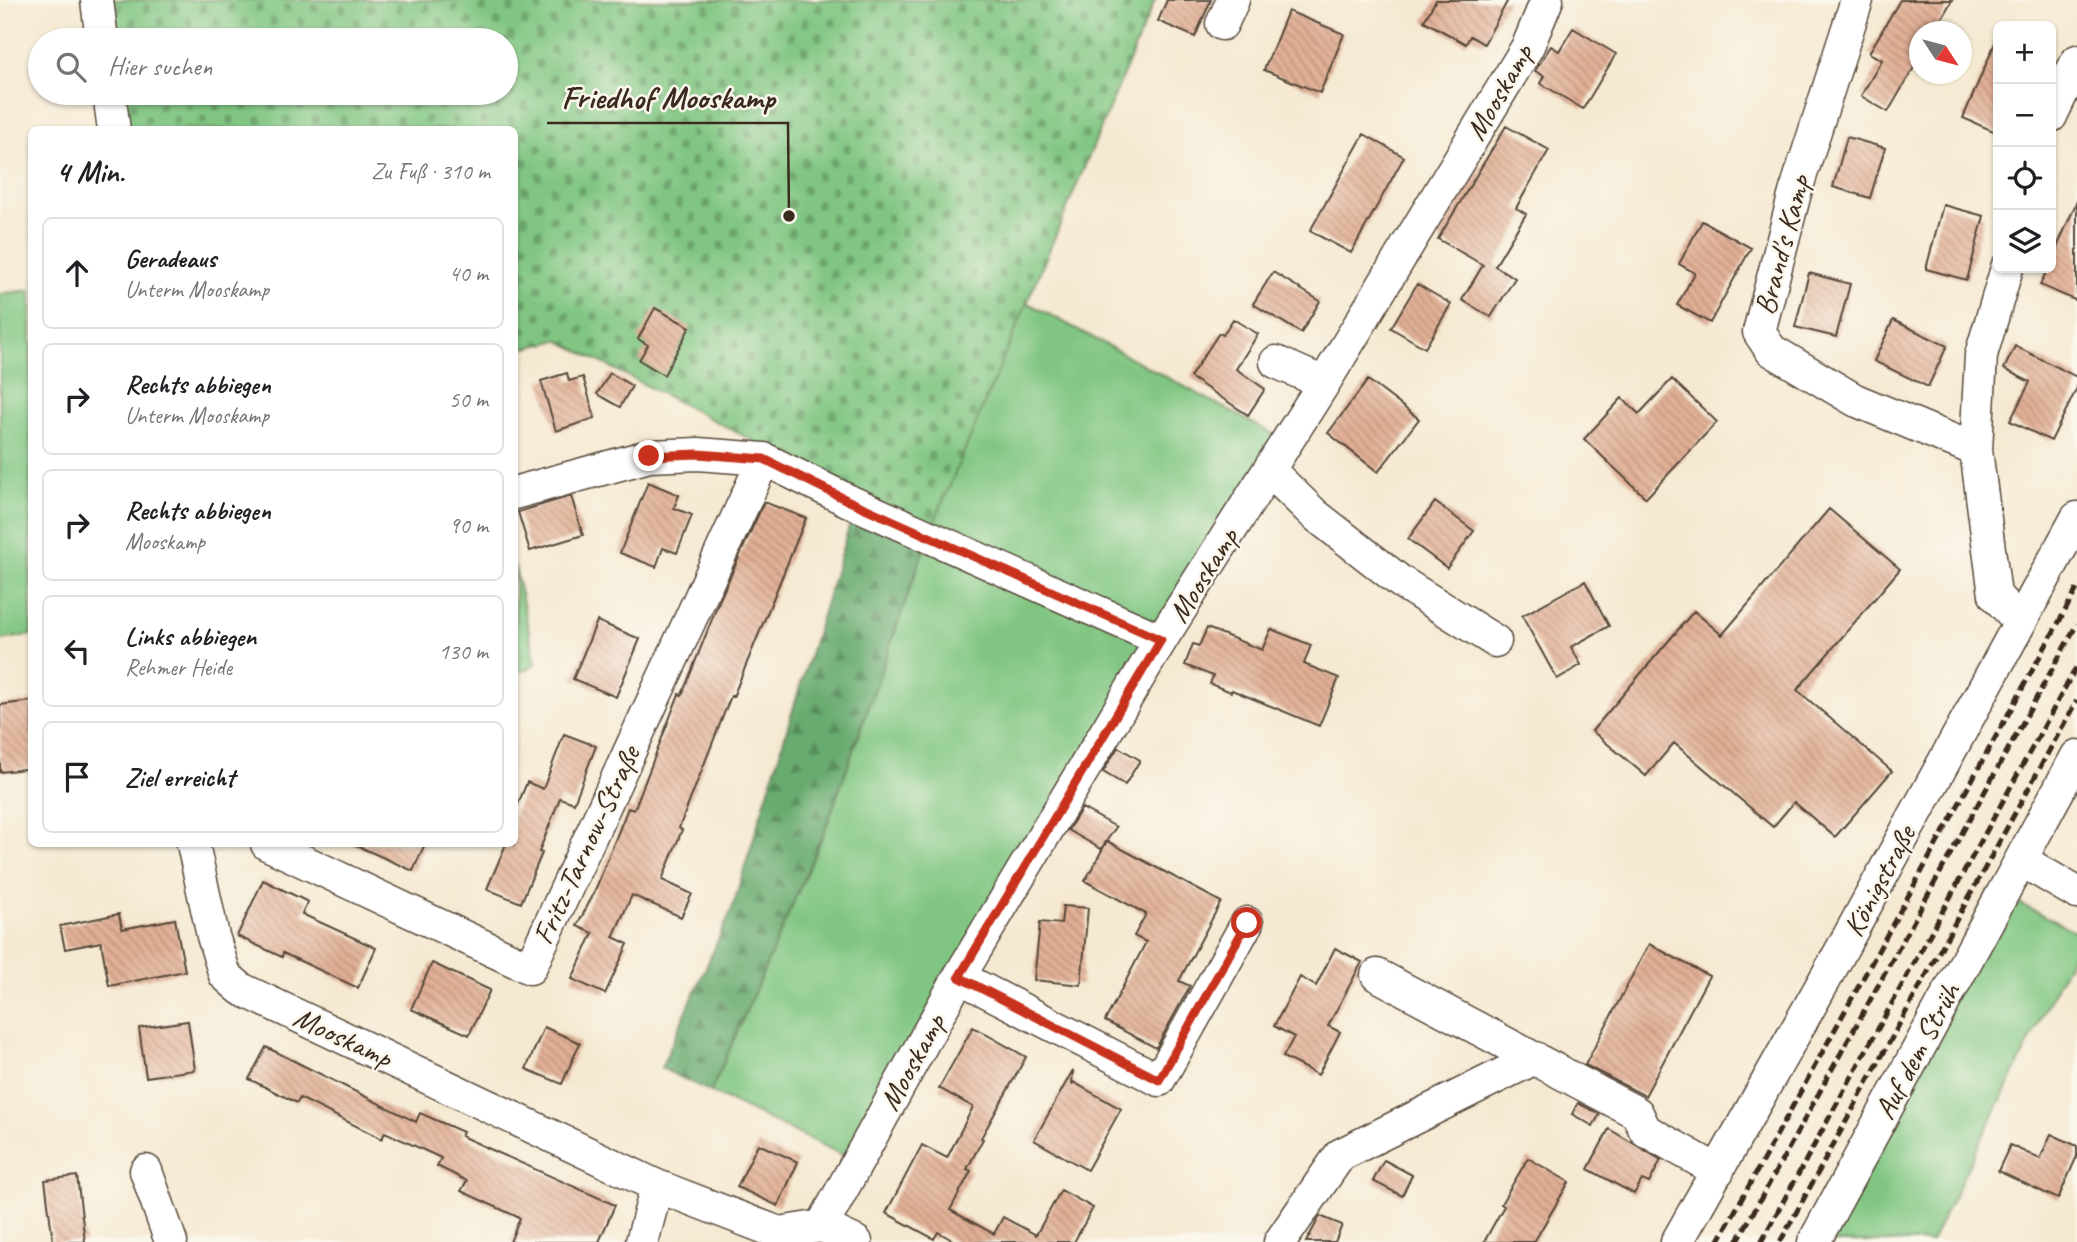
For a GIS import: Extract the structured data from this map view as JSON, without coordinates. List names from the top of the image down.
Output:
{
  "streets": {
    "street": [
      "Mooskamp",
      "Brand's Kamp",
      "Fritz-Tarnow-Straße",
      "Königstraße",
      "Auf dem Strüh"
    ]
  },
  "places": ["Friedhof Mooskamp"],
  "north": "bottom right",
  "page": {
    "map_buttons": ["+", "−"],
    "search": "Hier suchen",
    "heading": ["4 Min.", "Zu Fuß · 310 m"],
    "list": [
      ["Geradeaus", "Unterm Mooskamp", "40 m"],
      ["Rechts abbiegen", "Unterm Mooskamp", "50 m"],
      ["Rechts abbiegen", "Mooskamp", "90 m"],
      ["Links abbiegen", "Rehmer Heide", "130 m"],
      "Ziel erreicht"
    ]
  }
}
